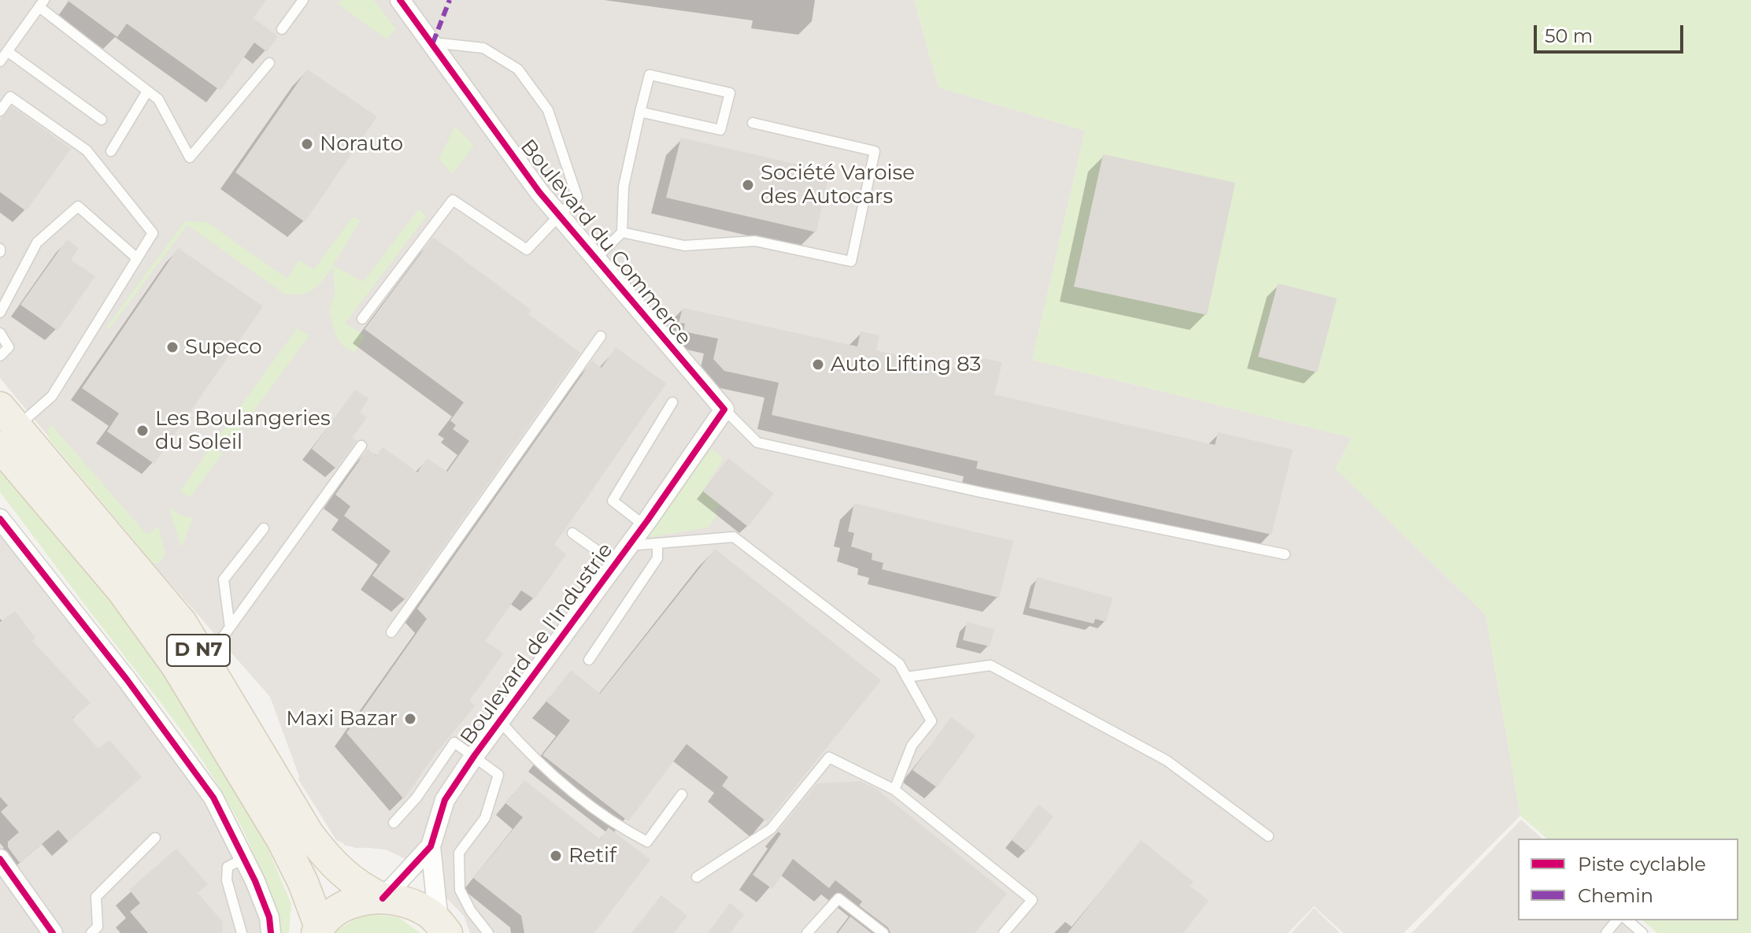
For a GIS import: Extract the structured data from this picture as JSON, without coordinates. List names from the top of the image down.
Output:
{
  "streets": {
    "main road": ["D N7"],
    "street": ["Boulevard du Commerce", "Boulevard de l'Industrie"]
  },
  "crossings": [
    ["Boulevard du Commerce", "Boulevard de l'Industrie"],
    ["Boulevard de l'Industrie", "D N7"]
  ],
  "places": [
    "Norauto",
    "Société Varoise des Autocars",
    "Supeco",
    "Auto Lifting 83",
    "Les Boulangeries du Soleil",
    "Maxi Bazar",
    "Retif"
  ],
  "legend": ["Piste cyclable", "Chemin"],
  "scale_bar": "50 m"
}
